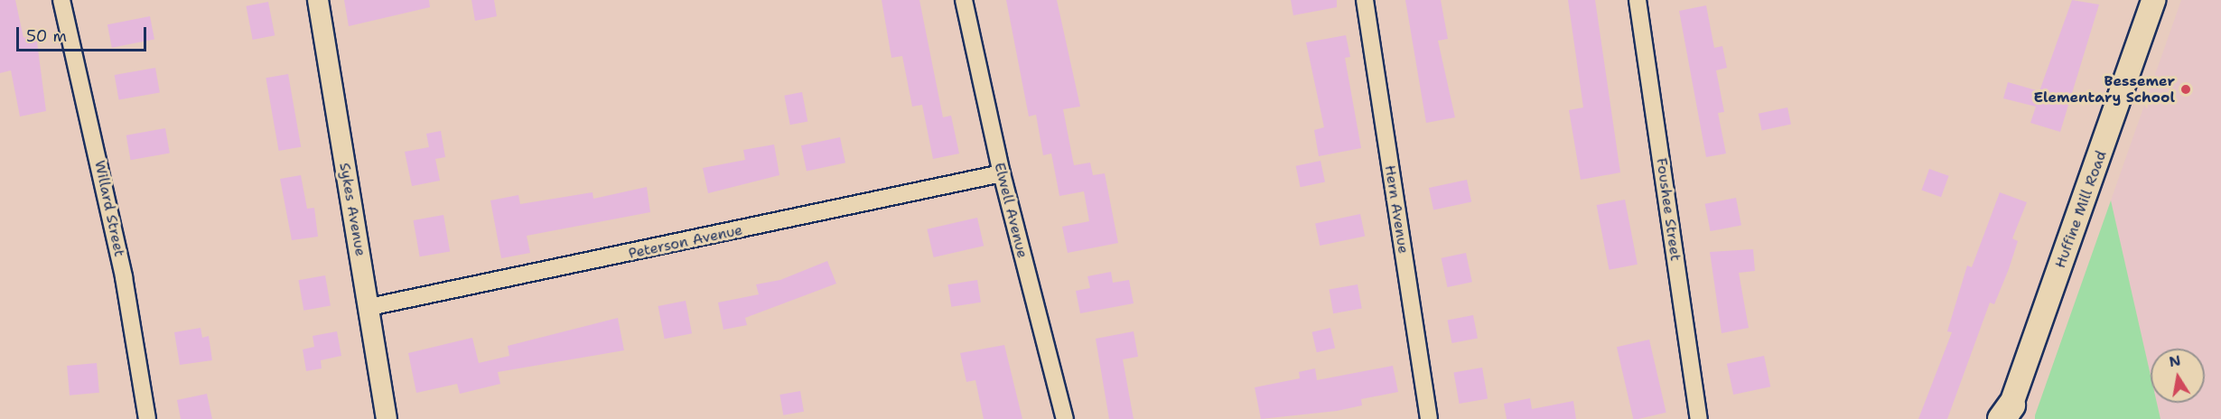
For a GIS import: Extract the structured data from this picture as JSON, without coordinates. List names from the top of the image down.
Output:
{
  "streets": {
    "main road": ["Huffine Mill Road"],
    "street": [
      "Willard Street",
      "Sykes Avenue",
      "Hern Avenue",
      "Foushee Street",
      "Elwell Avenue",
      "Peterson Avenue"
    ]
  },
  "crossings": [
    ["Sykes Avenue", "Peterson Avenue"],
    ["Elwell Avenue", "Peterson Avenue"]
  ],
  "places": ["Bessemer Elementary School"],
  "scale_bar": "50 m",
  "north": "top"
}
